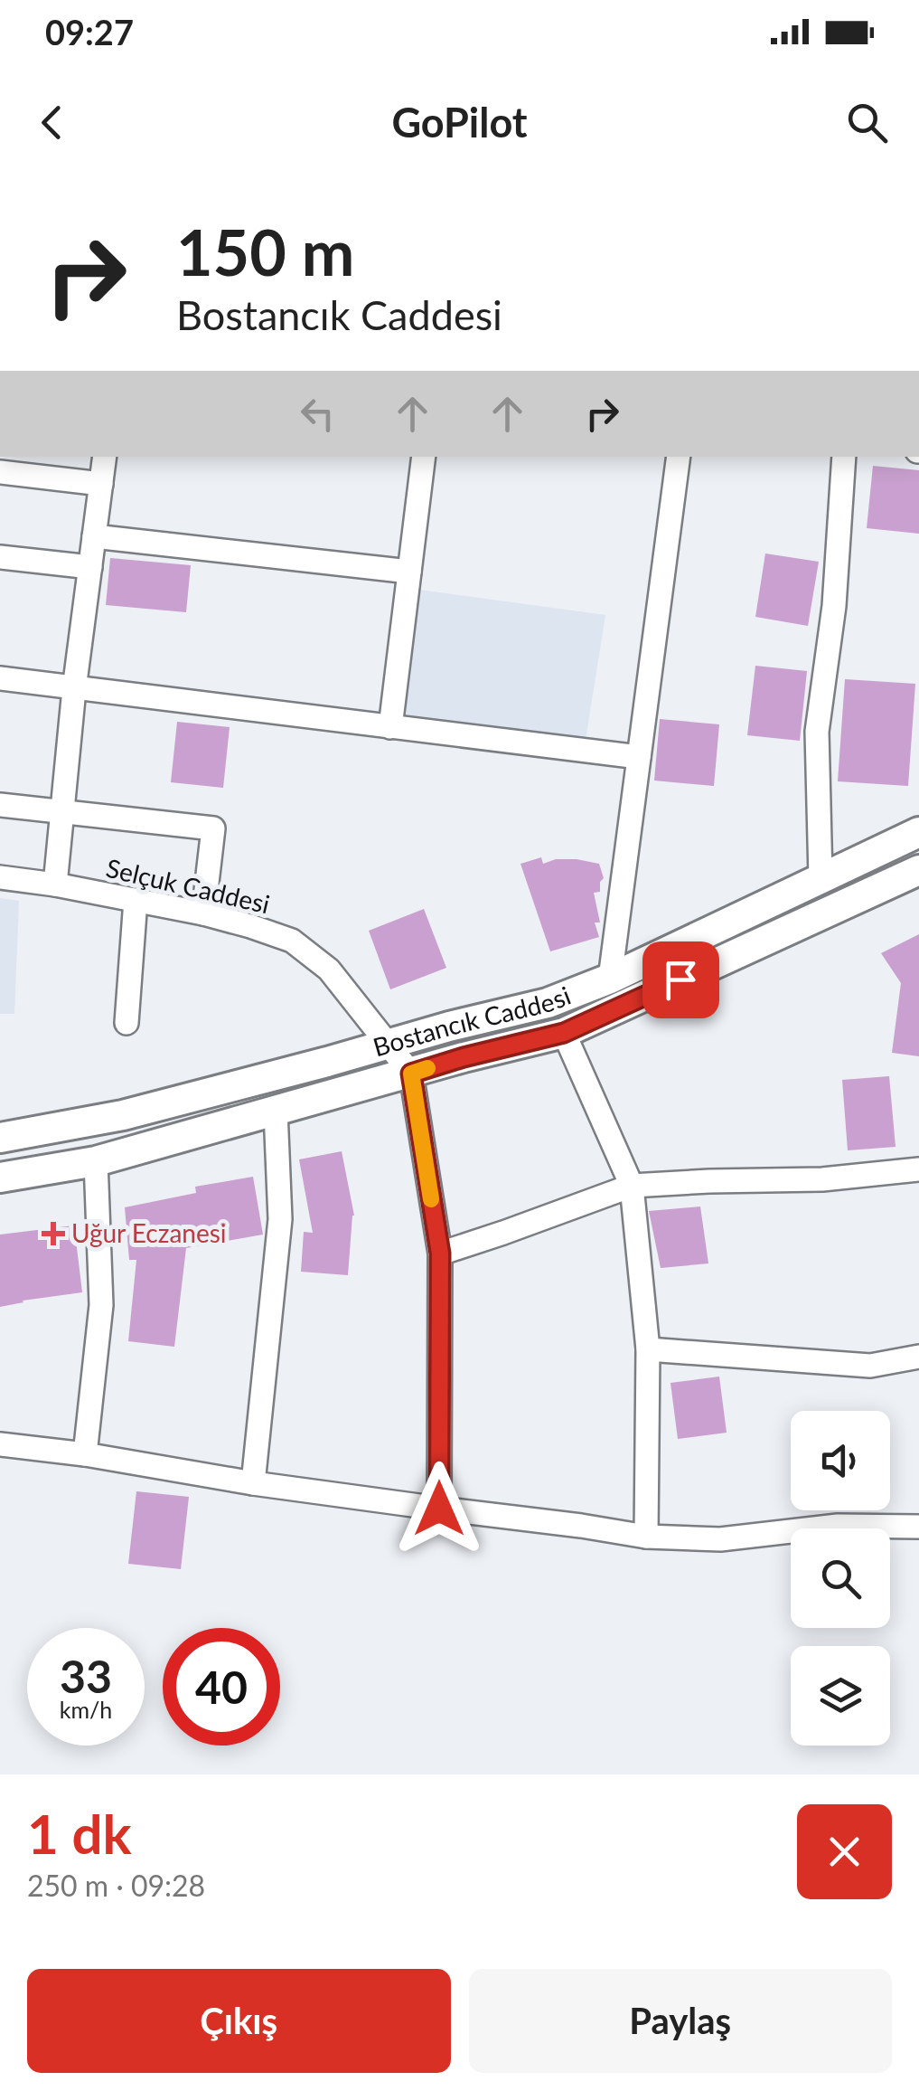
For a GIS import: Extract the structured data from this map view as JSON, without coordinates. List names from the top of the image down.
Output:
{
  "streets": {
    "main road": ["Bostancık Caddesi"],
    "street": ["Selçuk Caddesi"]
  },
  "crossings": [
    ["Selçuk Caddesi", "Bostancık Caddesi"]
  ],
  "places": {
    "health": ["Uğur Eczanesi"]
  },
  "page": {
    "status": "09:27",
    "header": "GoPilot",
    "turn": ["150 m", "Bostancık Caddesi"],
    "speed": "33 km/h",
    "limit": "40",
    "heading": ["1 dk", "250 m · 09:28"],
    "buttons": ["Çıkış", "Paylaş"]
  }
}
